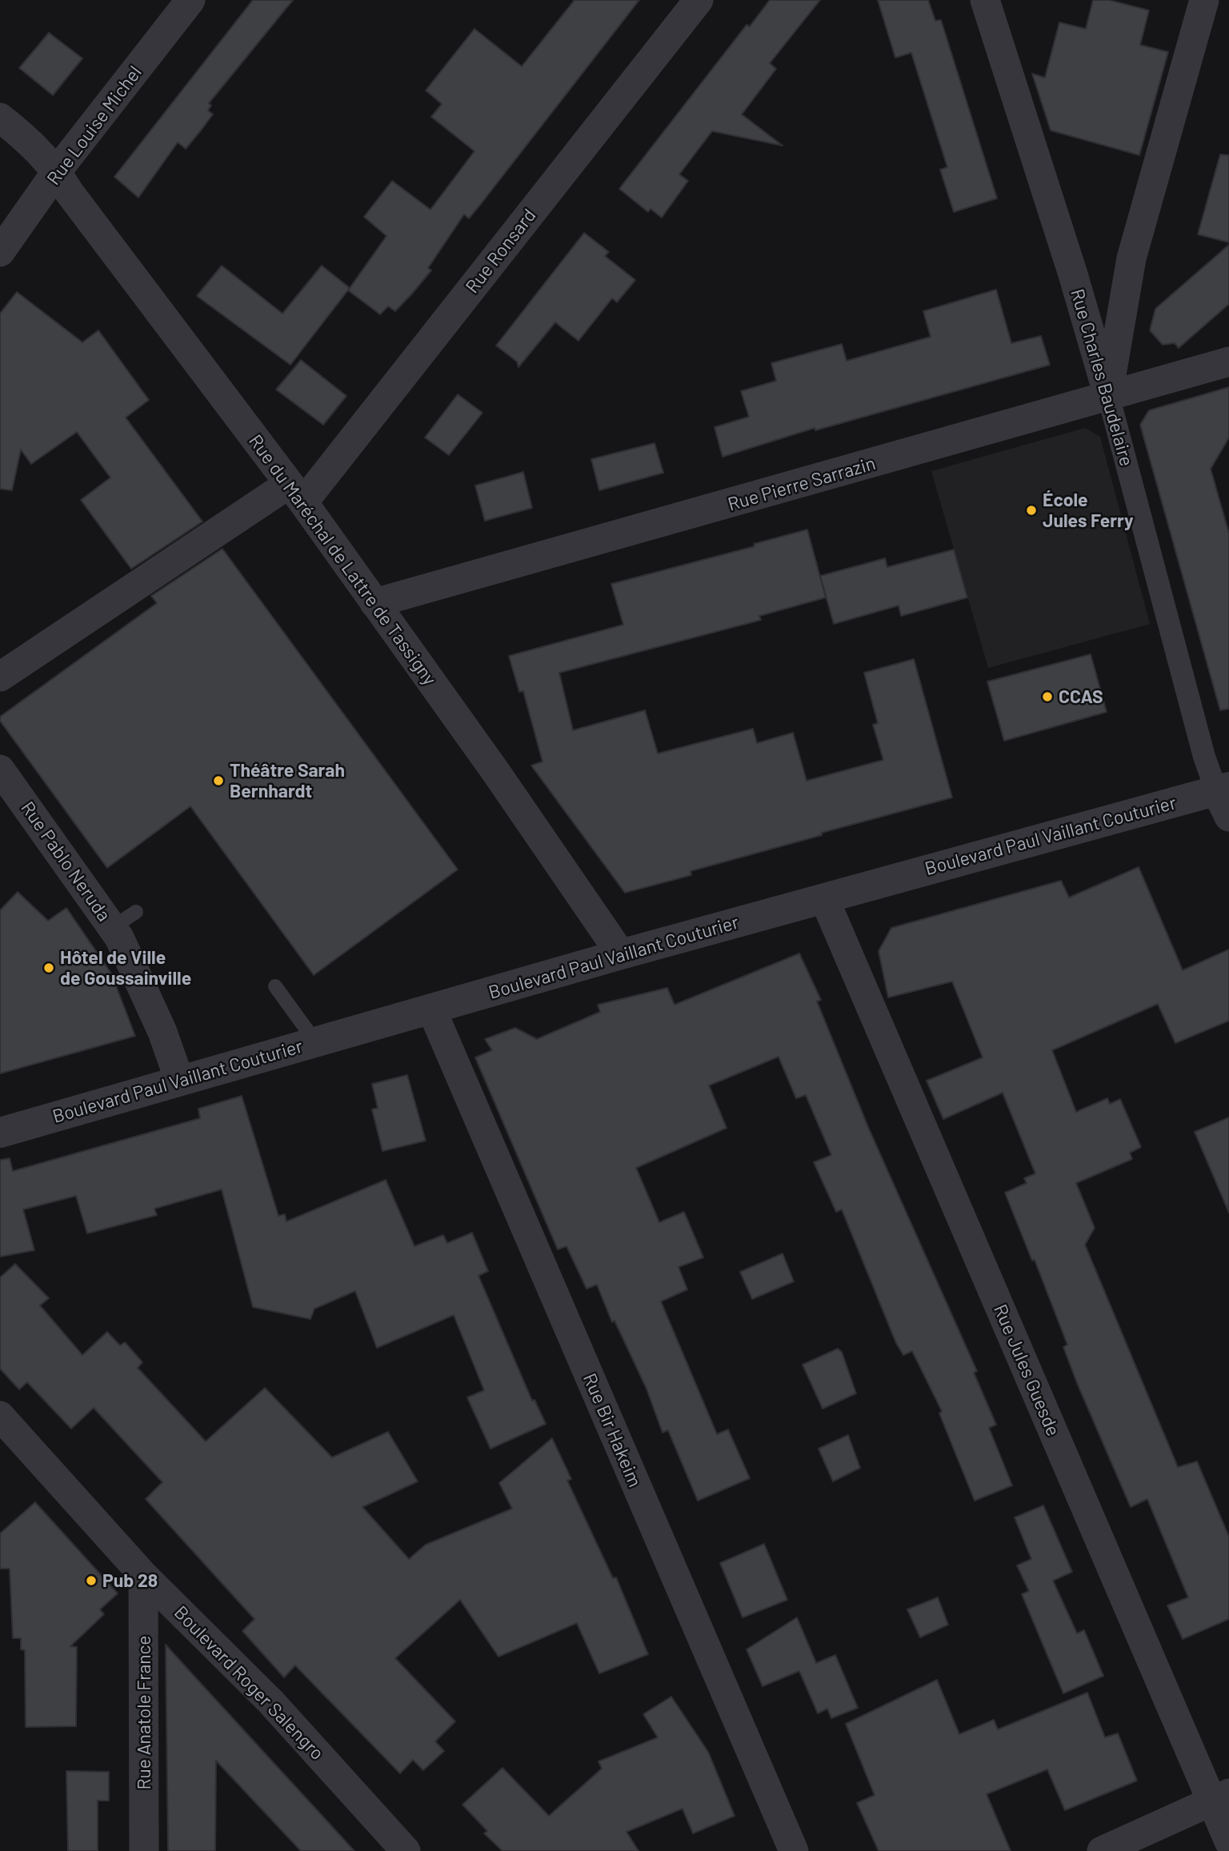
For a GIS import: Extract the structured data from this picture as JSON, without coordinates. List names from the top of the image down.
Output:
{
  "streets": {
    "street": [
      "Rue Louise Michel",
      "Rue Ronsard",
      "Rue Charles Baudelaire",
      "Rue Pierre Sarrazin",
      "Rue du Maréchal de Lattre de Tassigny",
      "Boulevard Paul Vaillant Couturier",
      "Rue Pablo Neruda",
      "Rue Jules Guesde",
      "Rue Bir Hakeim",
      "Boulevard Roger Salengro",
      "Rue Anatole France"
    ]
  },
  "crossings": [
    ["Rue Louise Michel", "Rue du Maréchal de Lattre de Tassigny"],
    ["Rue Ronsard", "Rue du Maréchal de Lattre de Tassigny"],
    ["Rue Charles Baudelaire", "Rue Pierre Sarrazin"],
    ["Rue Charles Baudelaire", "Boulevard Paul Vaillant Couturier"],
    ["Rue Pierre Sarrazin", "Rue du Maréchal de Lattre de Tassigny"],
    ["Rue du Maréchal de Lattre de Tassigny", "Boulevard Paul Vaillant Couturier"],
    ["Boulevard Paul Vaillant Couturier", "Rue Pablo Neruda"],
    ["Boulevard Paul Vaillant Couturier", "Rue Jules Guesde"],
    ["Boulevard Paul Vaillant Couturier", "Rue Bir Hakeim"],
    ["Boulevard Roger Salengro", "Rue Anatole France"]
  ],
  "places": [
    "École Jules Ferry",
    "CCAS",
    "Théâtre Sarah Bernhardt",
    "Hôtel de Ville de Goussainville",
    "Pub 28"
  ]
}
